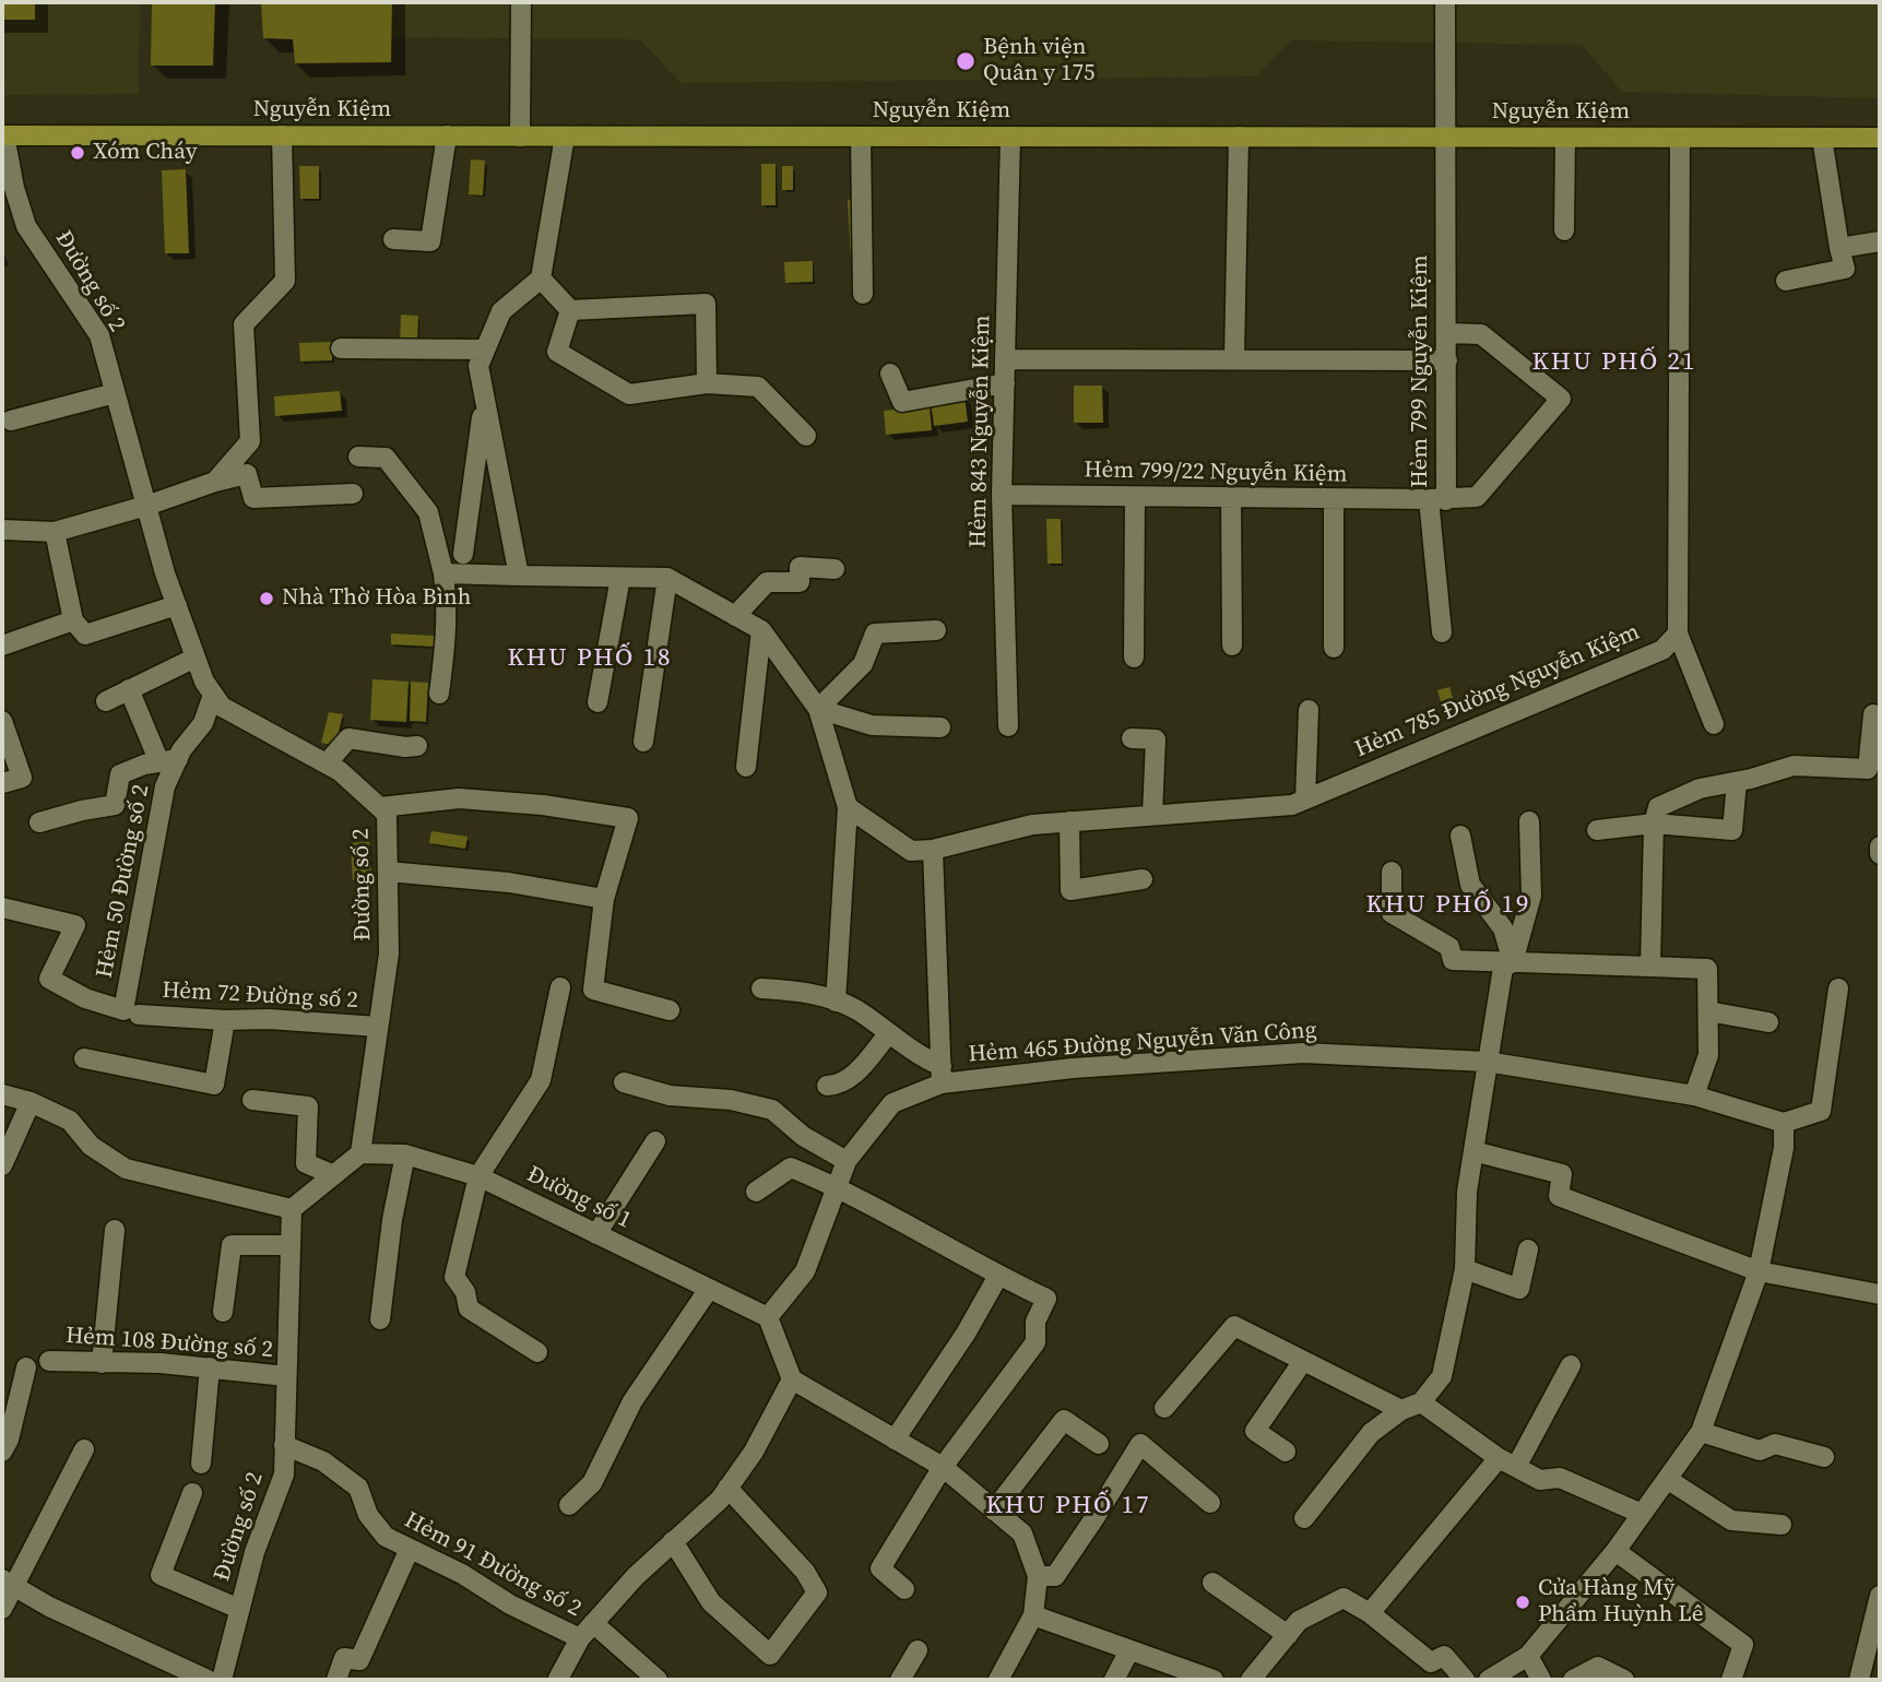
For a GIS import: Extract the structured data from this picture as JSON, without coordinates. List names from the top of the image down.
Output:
{
  "streets": {
    "main road": ["Nguyễn Kiệm"],
    "street": [
      "Đường số 2",
      "Hẻm 799 Nguyễn Kiệm",
      "Hẻm 843 Nguyễn Kiệm",
      "Hẻm 799/22 Nguyễn Kiệm",
      "Hẻm 785 Đường Nguyễn Kiệm",
      "Hẻm 50 Đường số 2",
      "Hẻm 72 Đường số 2",
      "Hẻm 465 Đường Nguyễn Văn Công",
      "Đường số 1",
      "Hẻm 108 Đường số 2",
      "Hẻm 91 Đường số 2"
    ]
  },
  "crossings": [
    ["Nguyễn Kiệm", "Đường số 2"],
    ["Nguyễn Kiệm", "Hẻm 799 Nguyễn Kiệm"],
    ["Nguyễn Kiệm", "Hẻm 843 Nguyễn Kiệm"],
    ["Đường số 2", "Hẻm 50 Đường số 2"],
    ["Đường số 2", "Hẻm 72 Đường số 2"],
    ["Đường số 2", "Đường số 1"],
    ["Đường số 2", "Hẻm 108 Đường số 2"],
    ["Đường số 2", "Hẻm 91 Đường số 2"],
    ["Hẻm 799 Nguyễn Kiệm", "Hẻm 799/22 Nguyễn Kiệm"],
    ["Hẻm 843 Nguyễn Kiệm", "Hẻm 799/22 Nguyễn Kiệm"],
    ["Hẻm 465 Đường Nguyễn Văn Công", "Đường số 1"]
  ],
  "districts": [
    "KHU PHỐ 21",
    "KHU PHỐ 18",
    "KHU PHỐ 19",
    "KHU PHỐ 17"
  ],
  "places": [
    "Bệnh viện Quân y 175",
    "Xóm Cháy",
    "Nhà Thờ Hòa Bình",
    "Cửa Hàng Mỹ Phẩm Huỳnh Lê"
  ]
}
